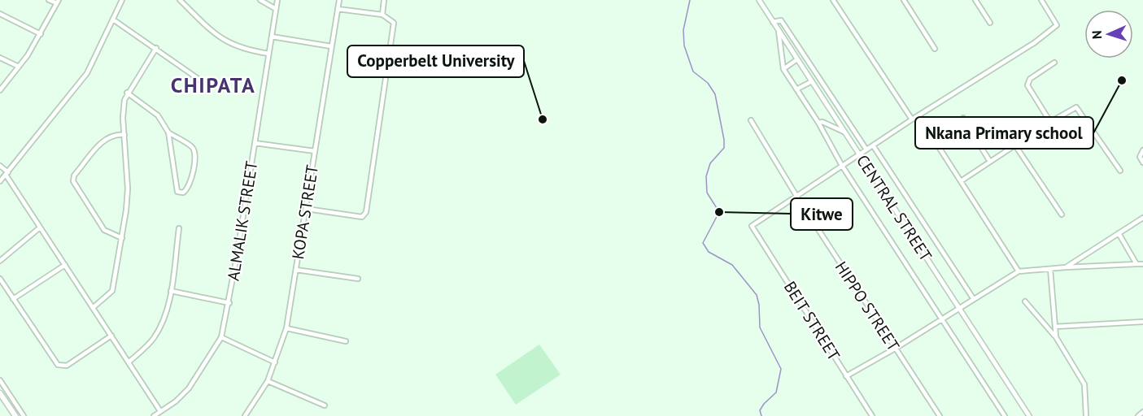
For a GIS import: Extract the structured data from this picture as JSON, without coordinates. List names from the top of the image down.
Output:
{
  "streets": {
    "street": [
      "CENTRAL STREET",
      "KOPA STREET",
      "ALMALIK STREET",
      "HIPPO STREET",
      "BEIT STREET"
    ]
  },
  "crossings": [
    ["HIPPO STREET", "BEIT STREET"]
  ],
  "districts": ["CHIPATA"],
  "places": ["Nkana Primary school", "Copperbelt University", "Kitwe"],
  "north": "left"
}
